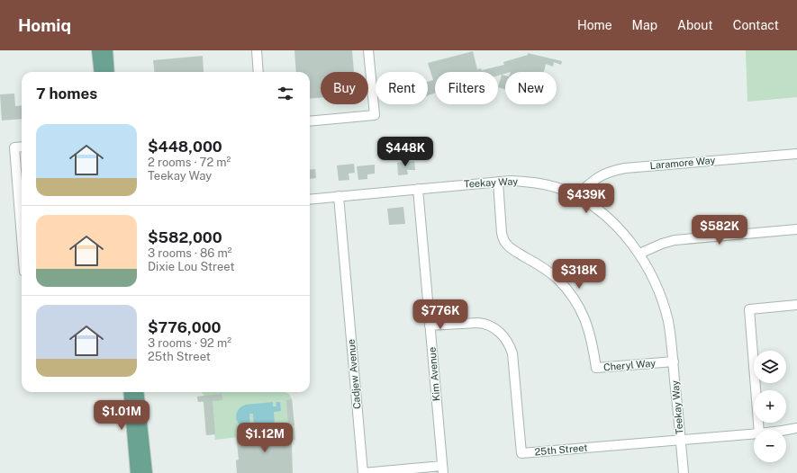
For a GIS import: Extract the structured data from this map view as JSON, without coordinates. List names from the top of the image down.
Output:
{
  "streets": {
    "street": [
      "Laramore Way",
      "Teekay Way",
      "Cheryl Way",
      "Cadjew Avenue",
      "Kim Avenue",
      "25th Street"
    ]
  },
  "crossings": [
    ["Laramore Way", "Teekay Way"],
    ["Teekay Way", "Cheryl Way"],
    ["Teekay Way", "Cadjew Avenue"],
    ["Teekay Way", "Kim Avenue"],
    ["Teekay Way", "25th Street"],
    ["Cadjew Avenue", "Kim Avenue"],
    ["Kim Avenue", "25th Street"]
  ],
  "page": {
    "header": "Homiq",
    "nav": [
      "Home",
      "Map",
      "About",
      "Contact"
    ],
    "chip": [
      "Buy",
      "Rent",
      "Filters",
      "New"
    ],
    "heading": "7 homes",
    "list": [
      {
        "name": "$448,000",
        "note": "2 rooms · 72 m² · Teekay Way"
      },
      {
        "name": "$582,000",
        "note": "3 rooms · 86 m² · Dixie Lou Street"
      },
      {
        "name": "$776,000",
        "note": "3 rooms · 92 m² · 25th Street"
      }
    ],
    "price": [
      "$448K",
      "$439K",
      "$582K",
      "$318K",
      "$776K",
      "$1.01M",
      "$1.12M"
    ],
    "map_buttons": ["+", "−"]
  }
}
